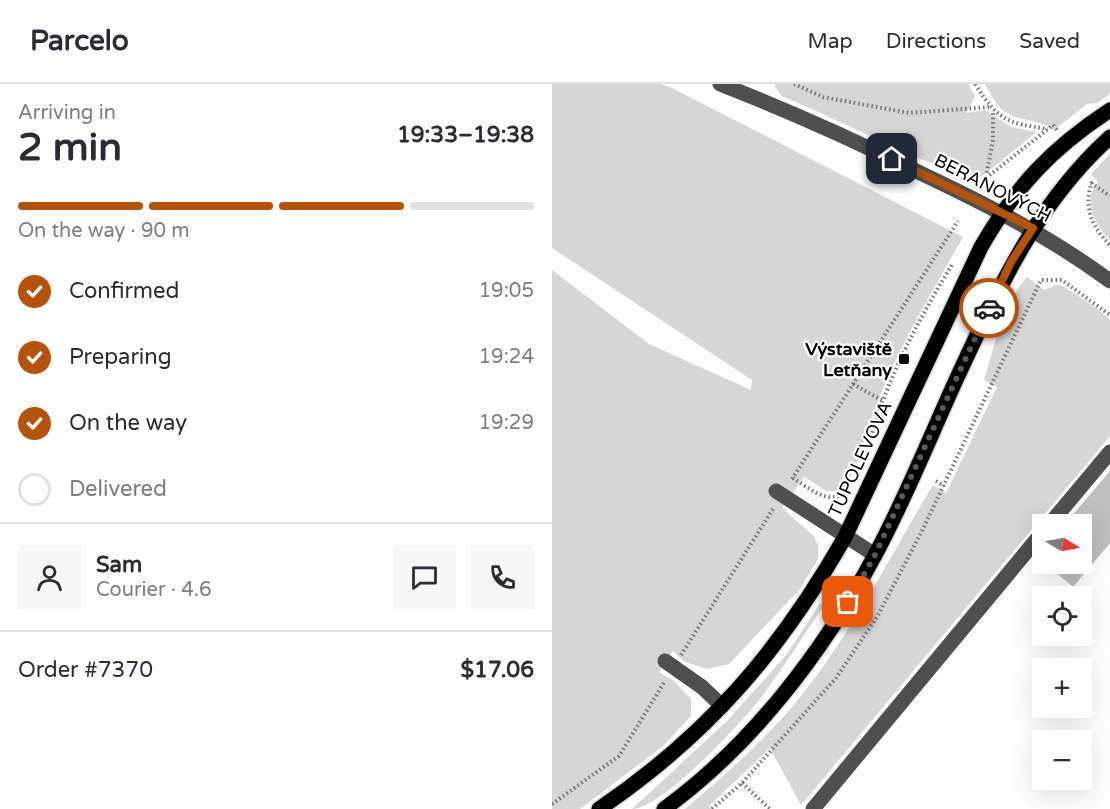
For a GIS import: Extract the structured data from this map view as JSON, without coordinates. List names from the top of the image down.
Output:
{
  "streets": {
    "main road": ["TUPOLEVOVA"],
    "street": ["BERANOVÝCH"]
  },
  "crossings": [
    ["BERANOVÝCH", "TUPOLEVOVA"]
  ],
  "places": {
    "transit": ["Výstaviště Letňany"]
  },
  "north": "right",
  "page": {
    "header": "Parcelo",
    "nav": ["Map", "Directions", "Saved"],
    "heading": ["2 min", "Arriving in", "19:33–19:38"],
    "panel": [
      "Sam",
      "Courier · 4.6",
      "Order #7370",
      "$17.06"
    ],
    "bar": "On the way · 90 m",
    "list": [
      ["Confirmed", "19:05"],
      ["Preparing", "19:24"],
      ["On the way", "19:29"],
      "Delivered"
    ],
    "map_buttons": ["+", "−"]
  }
}
